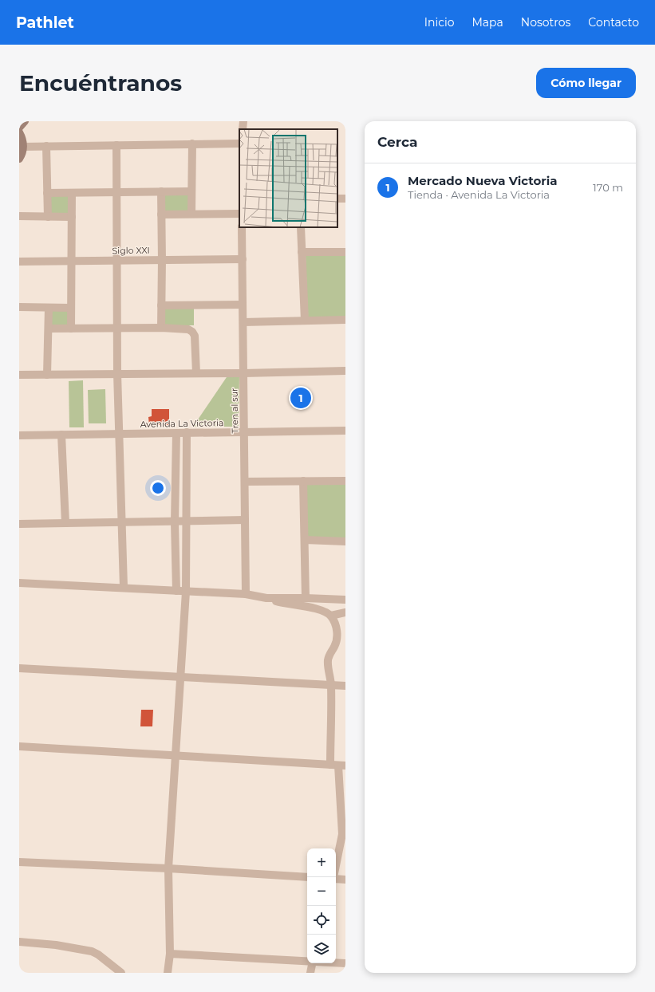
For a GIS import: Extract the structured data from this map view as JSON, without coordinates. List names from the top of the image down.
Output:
{
  "streets": {
    "street": ["Siglo XXI", "Tren al sur", "Avenida La Victoria"]
  },
  "crossings": [
    ["Siglo XXI", "Tren al sur"],
    ["Tren al sur", "Avenida La Victoria"]
  ],
  "page": {
    "header": "Pathlet",
    "nav": [
      "Inicio",
      "Mapa",
      "Nosotros",
      "Contacto"
    ],
    "buttons": "Cómo llegar",
    "title": "Encuéntranos",
    "heading": "Cerca",
    "list": [
      {
        "mark": "1",
        "name": "Mercado Nueva Victoria",
        "note": "Tienda · Avenida La Victoria",
        "value": "170 m"
      }
    ],
    "pins": "1",
    "map_buttons": ["+", "−"]
  }
}
